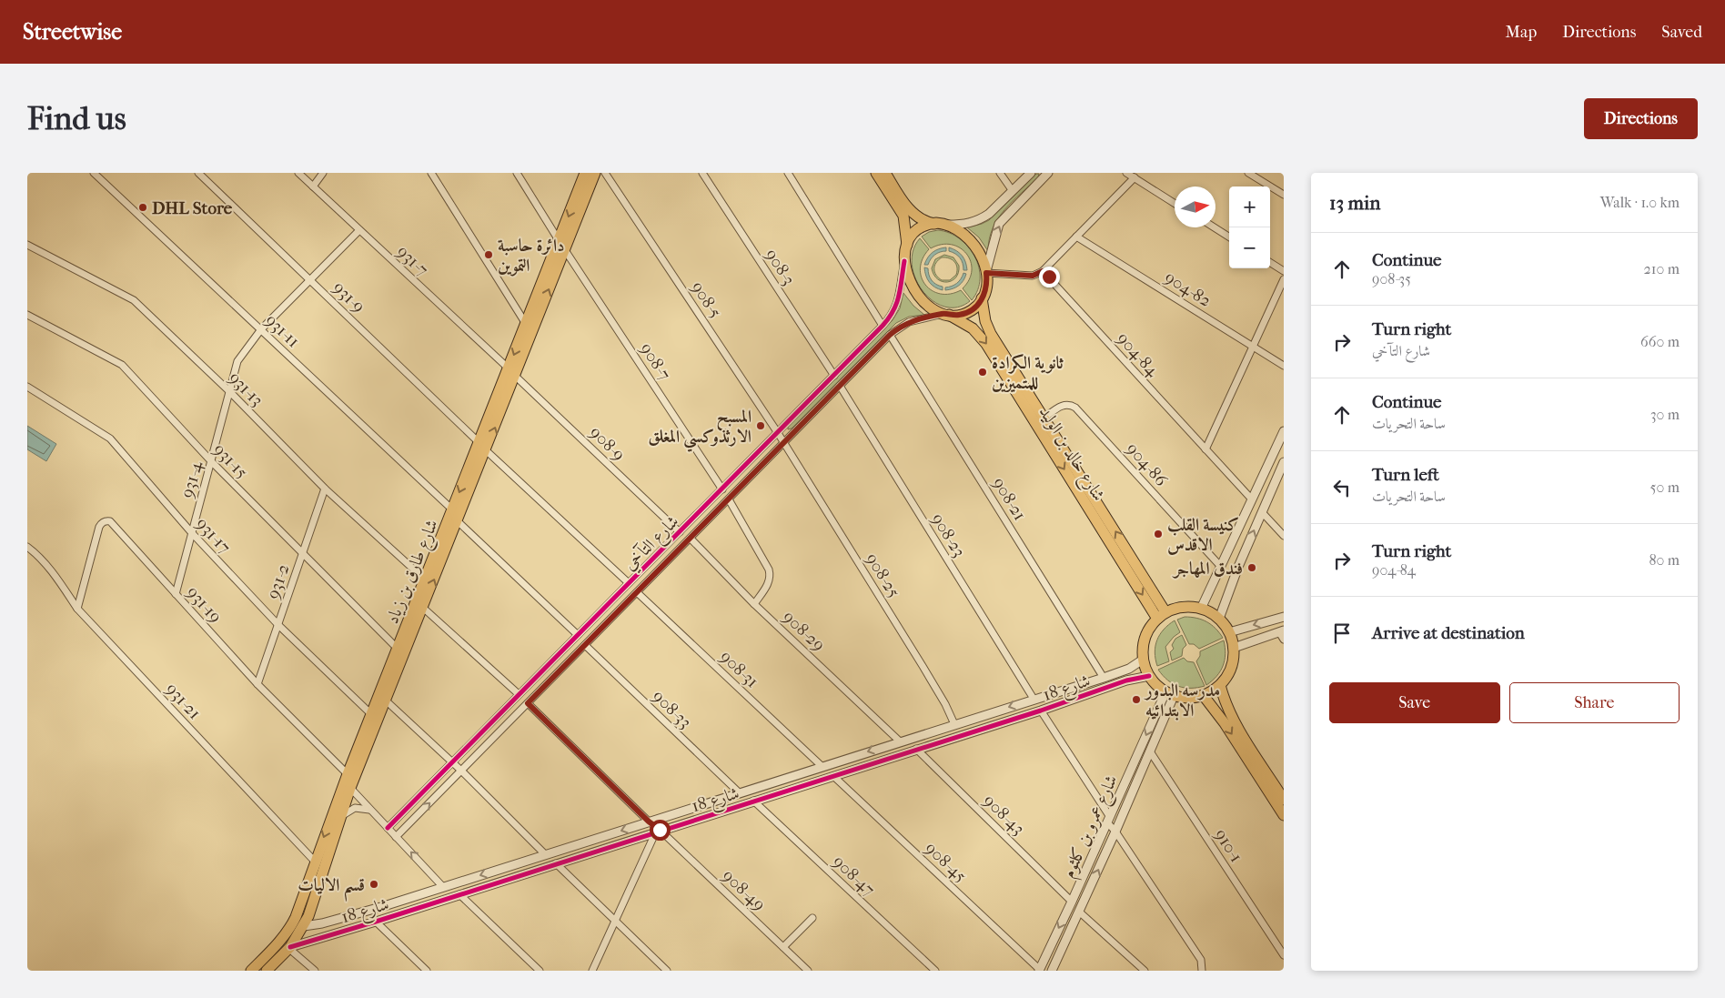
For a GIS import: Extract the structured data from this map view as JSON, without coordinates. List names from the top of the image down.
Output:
{
  "streets": {
    "main road": ["شارع خالد بن الوليد", "شارع طارق بن زياد"],
    "street": [
      "931-7",
      "908-3",
      "904-82",
      "931-9",
      "908-5",
      "931-11",
      "904-84",
      "908-7",
      "931-13",
      "908-9",
      "931-15",
      "904-86",
      "931-4",
      "908-21",
      "931-17",
      "908-23",
      "شارع التآخي",
      "908-25",
      "931-2",
      "931-19",
      "908-29",
      "908-31",
      "شارع 18",
      "931-21",
      "908-33",
      "908-43",
      "شارع عمرو بن كلثوم",
      "910-1",
      "908-45",
      "908-47",
      "908-49"
    ]
  },
  "crossings": [
    ["931-7", "908-9"],
    ["931-7", "931-4"],
    ["931-7", "شارع طارق بن زياد"],
    ["908-3", "شارع التآخي"],
    ["931-9", "931-4"],
    ["931-9", "شارع التآخي"],
    ["931-9", "شارع طارق بن زياد"],
    ["908-5", "شارع التآخي"],
    ["908-5", "908-25"],
    ["931-11", "931-4"],
    ["931-11", "شارع طارق بن زياد"],
    ["908-7", "شارع التآخي"],
    ["908-7", "شارع طارق بن زياد"],
    ["931-13", "931-4"],
    ["931-13", "شارع طارق بن زياد"],
    ["931-13", "931-2"],
    ["908-9", "شارع التآخي"],
    ["908-9", "شارع طارق بن زياد"],
    ["شارع خالد بن الوليد", "904-86"],
    ["شارع خالد بن الوليد", "شارع التآخي"],
    ["شارع خالد بن الوليد", "شارع 18"],
    ["شارع خالد بن الوليد", "شارع عمرو بن كلثوم"],
    ["931-15", "931-4"],
    ["931-15", "شارع طارق بن زياد"],
    ["931-15", "931-2"],
    ["931-4", "931-17"],
    ["931-4", "931-19"],
    ["908-21", "شارع التآخي"],
    ["908-21", "شارع 18"],
    ["931-17", "شارع طارق بن زياد"],
    ["931-17", "931-2"],
    ["908-23", "شارع التآخي"],
    ["908-23", "شارع 18"],
    ["شارع التآخي", "908-25"],
    ["شارع التآخي", "908-29"],
    ["شارع التآخي", "908-31"],
    ["شارع التآخي", "908-33"],
    ["شارع التآخي", "908-49"],
    ["شارع طارق بن زياد", "931-19"],
    ["شارع طارق بن زياد", "شارع 18"],
    ["شارع طارق بن زياد", "931-21"],
    ["908-25", "شارع 18"],
    ["931-2", "931-19"],
    ["931-19", "931-21"],
    ["908-29", "شارع 18"],
    ["908-31", "شارع 18"],
    ["شارع 18", "908-33"],
    ["شارع 18", "908-43"],
    ["شارع 18", "شارع عمرو بن كلثوم"],
    ["شارع 18", "908-45"],
    ["شارع 18", "908-47"],
    ["شارع 18", "908-49"],
    ["908-43", "شارع عمرو بن كلثوم"],
    ["شارع عمرو بن كلثوم", "910-1"],
    ["شارع عمرو بن كلثوم", "908-45"]
  ],
  "places": [
    "DHL Store",
    "دائرة حاسبة التموين",
    "ثانوية الكرادة للمتميزين",
    "المسبح الارثذوكسي المغلق",
    "كنيسة القلب الاقدس",
    "فندق المهاجر",
    "مدرسه البدور الابتدائيه",
    "قسم الاليات"
  ],
  "north": "right",
  "page": {
    "header": "Streetwise",
    "nav": ["Map", "Directions", "Saved"],
    "buttons": [
      "Directions",
      ["Save", "Share"]
    ],
    "title": "Find us",
    "heading": ["13 min", "Walk · 1.0 km"],
    "map_buttons": ["+", "−"],
    "list": [
      ["Continue", "908-35", "210 m"],
      ["Turn right", "شارع التآخي", "660 m"],
      ["Continue", "ساحة التحريات", "30 m"],
      ["Turn left", "ساحة التحريات", "50 m"],
      ["Turn right", "904-84", "80 m"],
      "Arrive at destination"
    ]
  }
}
